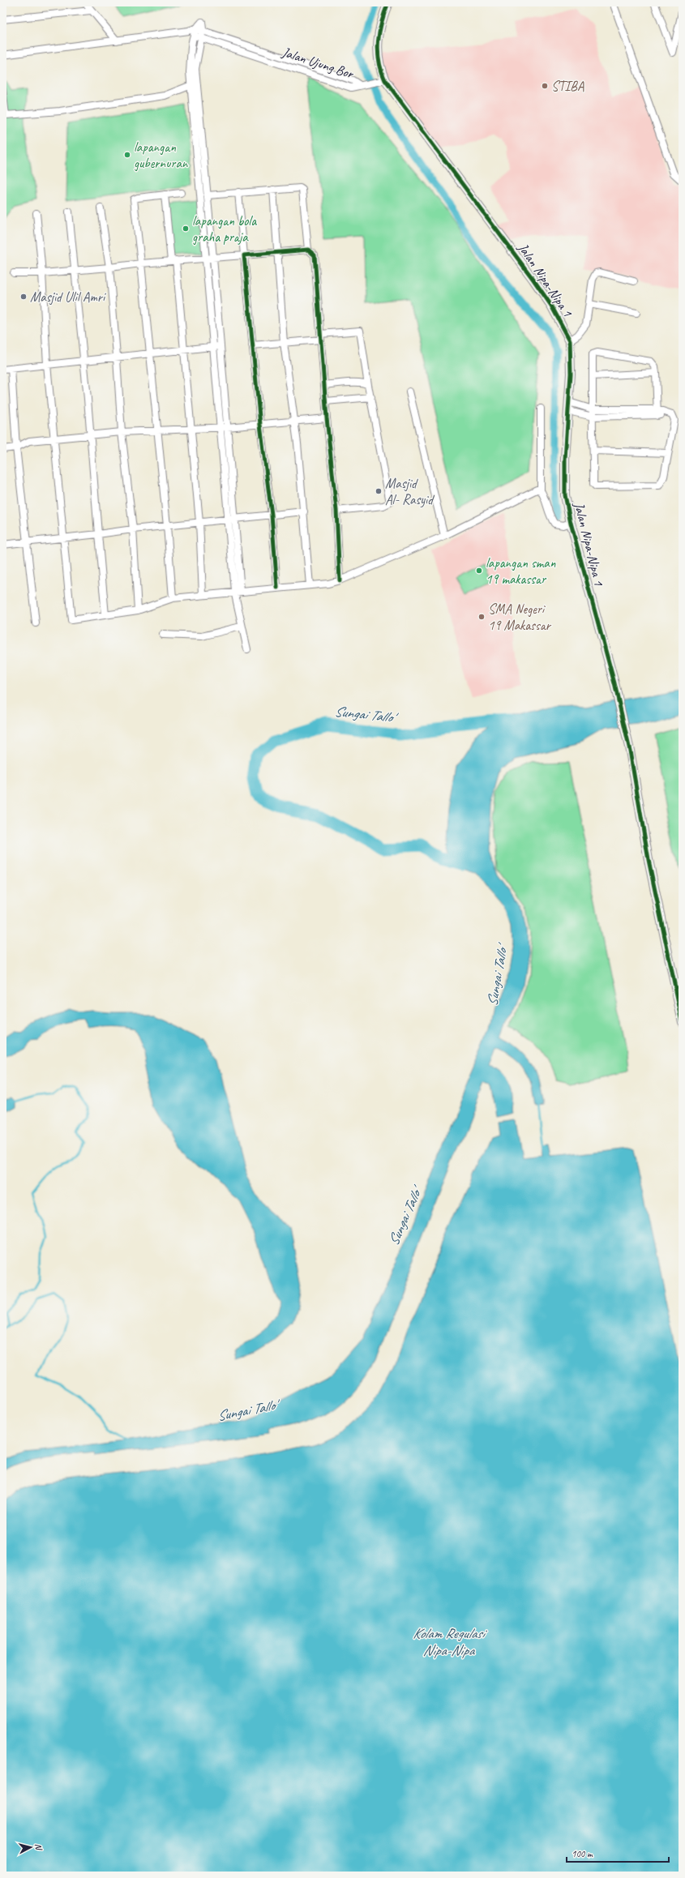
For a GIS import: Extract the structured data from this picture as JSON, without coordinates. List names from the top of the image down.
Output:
{
  "streets": {
    "street": ["Jalan Ujung Bor", "Jalan Nipa-Nipa 1"]
  },
  "water": ["Sungai Tallo'", "Kolam Regulasi Nipa-Nipa"],
  "places": [
    "STIBA",
    "lapangan gubernuran",
    "lapangan bola graha praja",
    "Masjid Ulil Amri",
    "Masjid Al- Rasyid",
    "lapangan sman 19 makassar",
    "SMA Negeri 19 Makassar"
  ],
  "scale_bar": "100 m",
  "north": "right"
}
